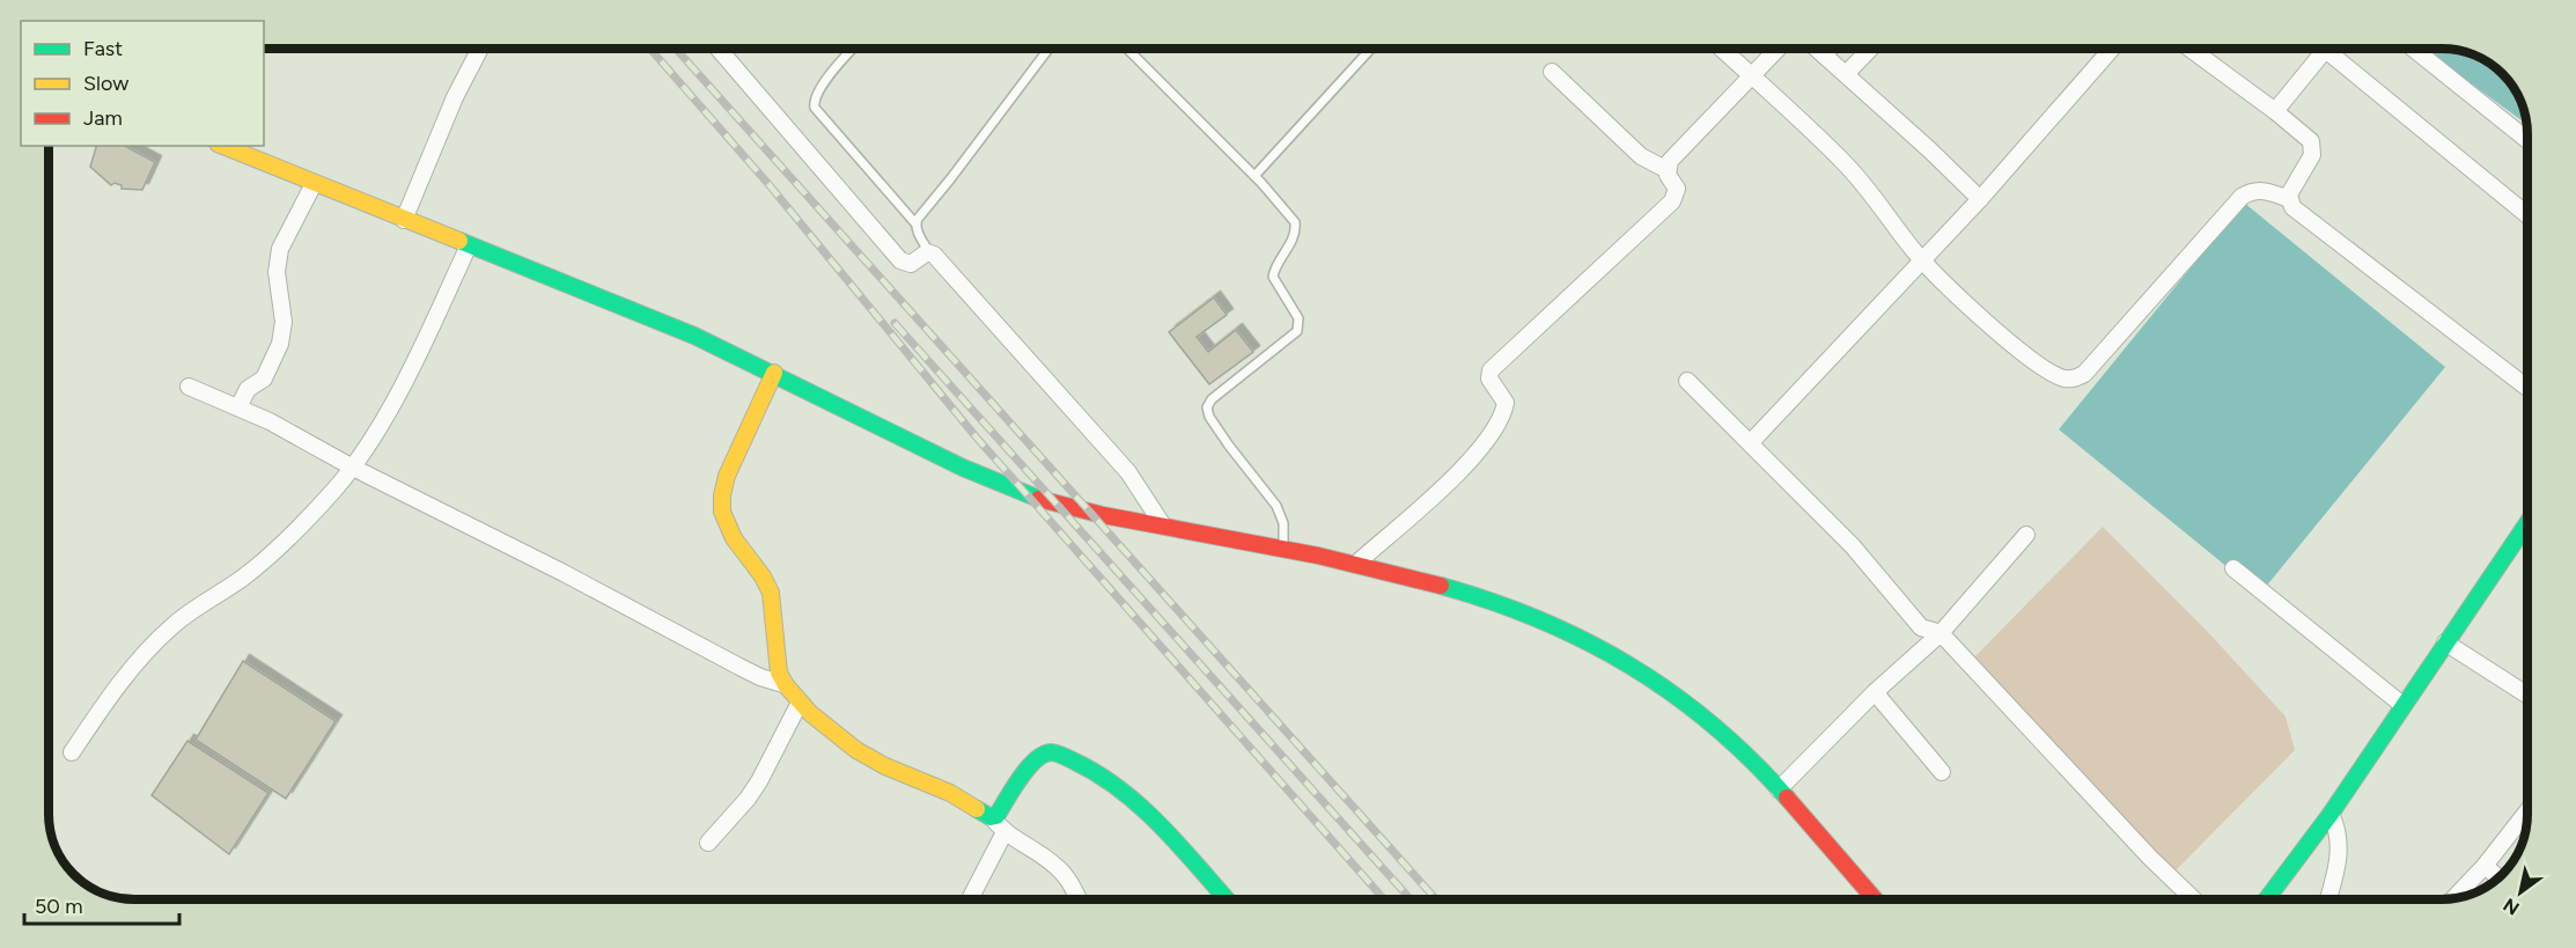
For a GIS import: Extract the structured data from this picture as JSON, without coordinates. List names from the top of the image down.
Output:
{
  "legend": ["Fast", "Slow", "Jam"],
  "scale_bar": "50 m",
  "north": "bottom left"
}
